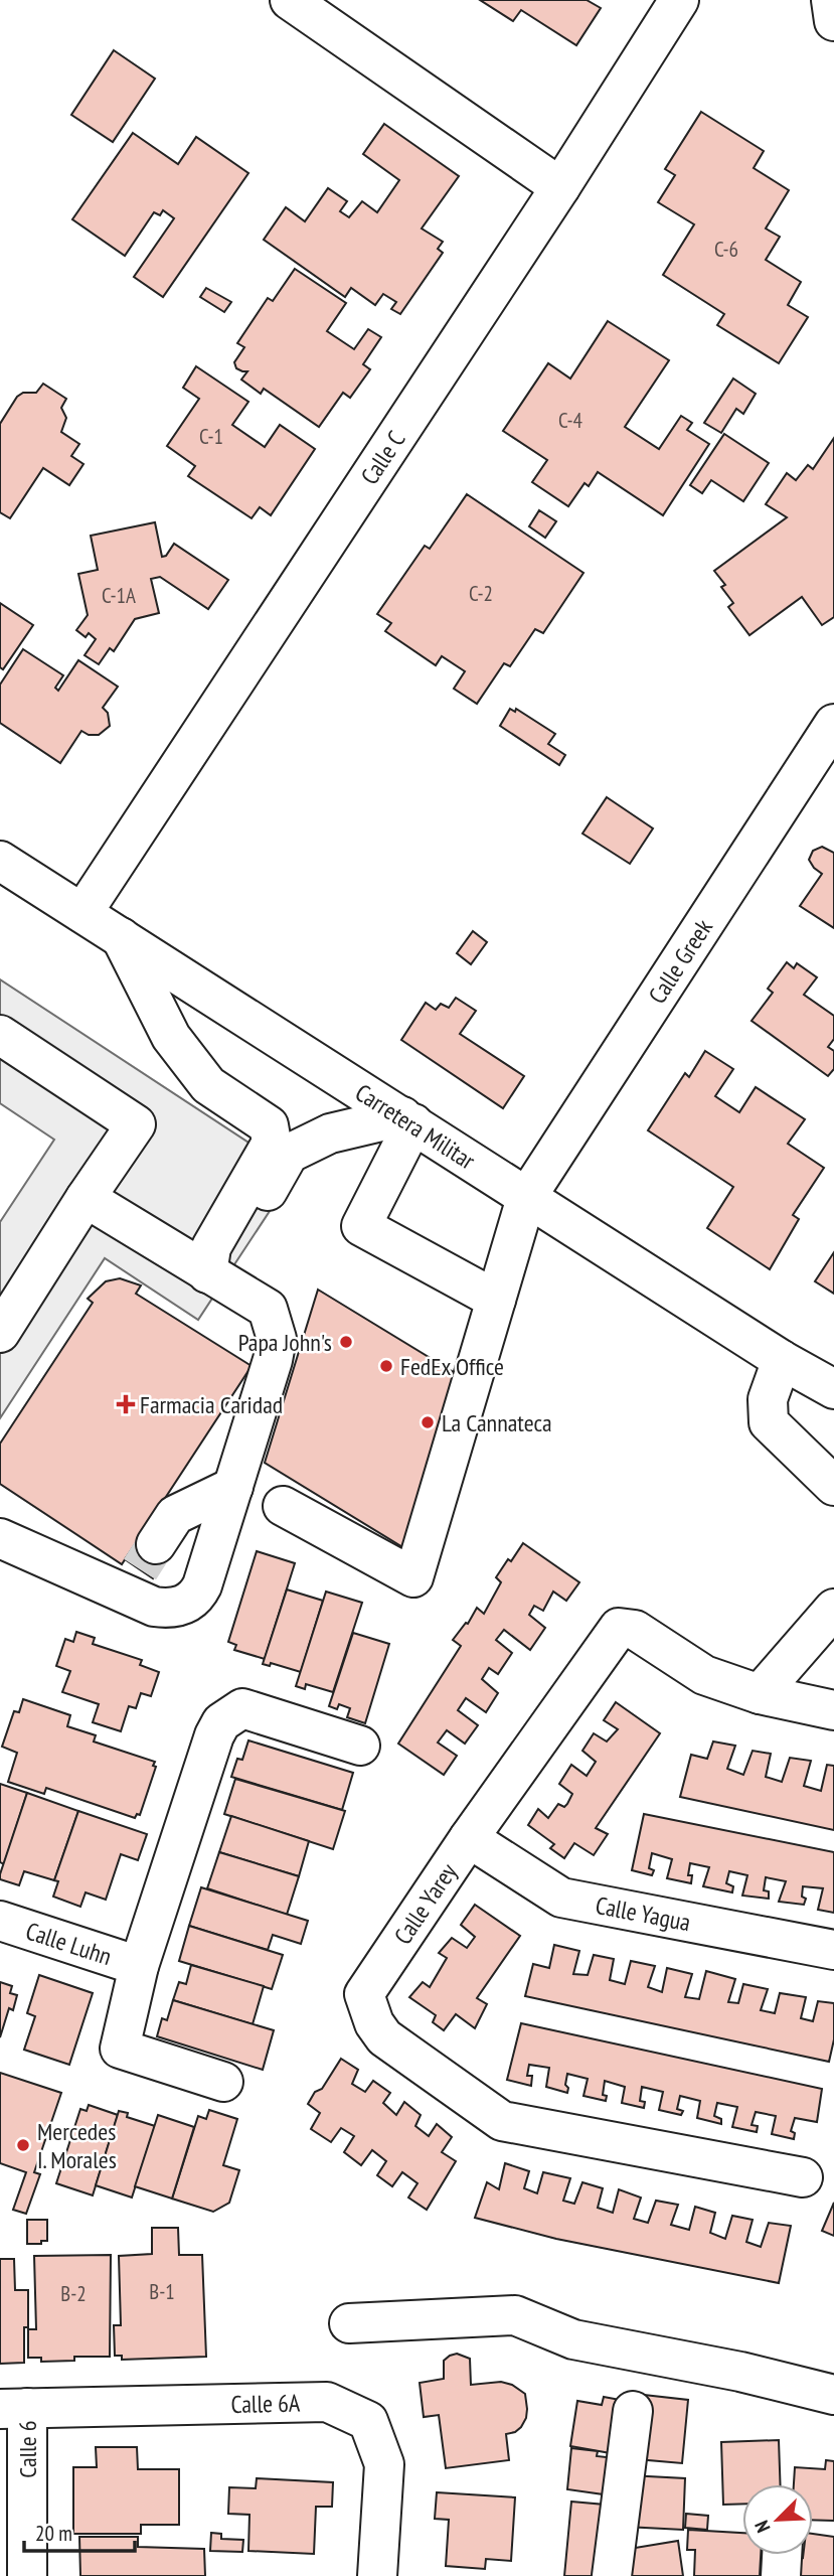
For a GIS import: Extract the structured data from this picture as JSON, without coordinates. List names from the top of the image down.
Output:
{
  "streets": {
    "street": [
      "Calle C",
      "Calle Greek",
      "Carretera Militar",
      "Calle Yarey",
      "Calle Yagua",
      "Calle Luhn",
      "Calle 6A",
      "Calle 6"
    ]
  },
  "crossings": [
    ["Calle C", "Carretera Militar"],
    ["Calle Greek", "Carretera Militar"],
    ["Calle Yarey", "Calle Yagua"],
    ["Calle 6A", "Calle 6"]
  ],
  "places": {
    "other": [
      "Papa John's",
      "FedEx Office",
      "La Cannateca",
      "Mercedes I. Morales"
    ],
    "health": ["Farmacia Caridad"]
  },
  "house_numbers": [
    "C-6",
    "C-4",
    "C-1",
    "C-2",
    "C-1A",
    "B-1",
    "B-2"
  ],
  "scale_bar": "20 m",
  "north": "bottom left"
}
